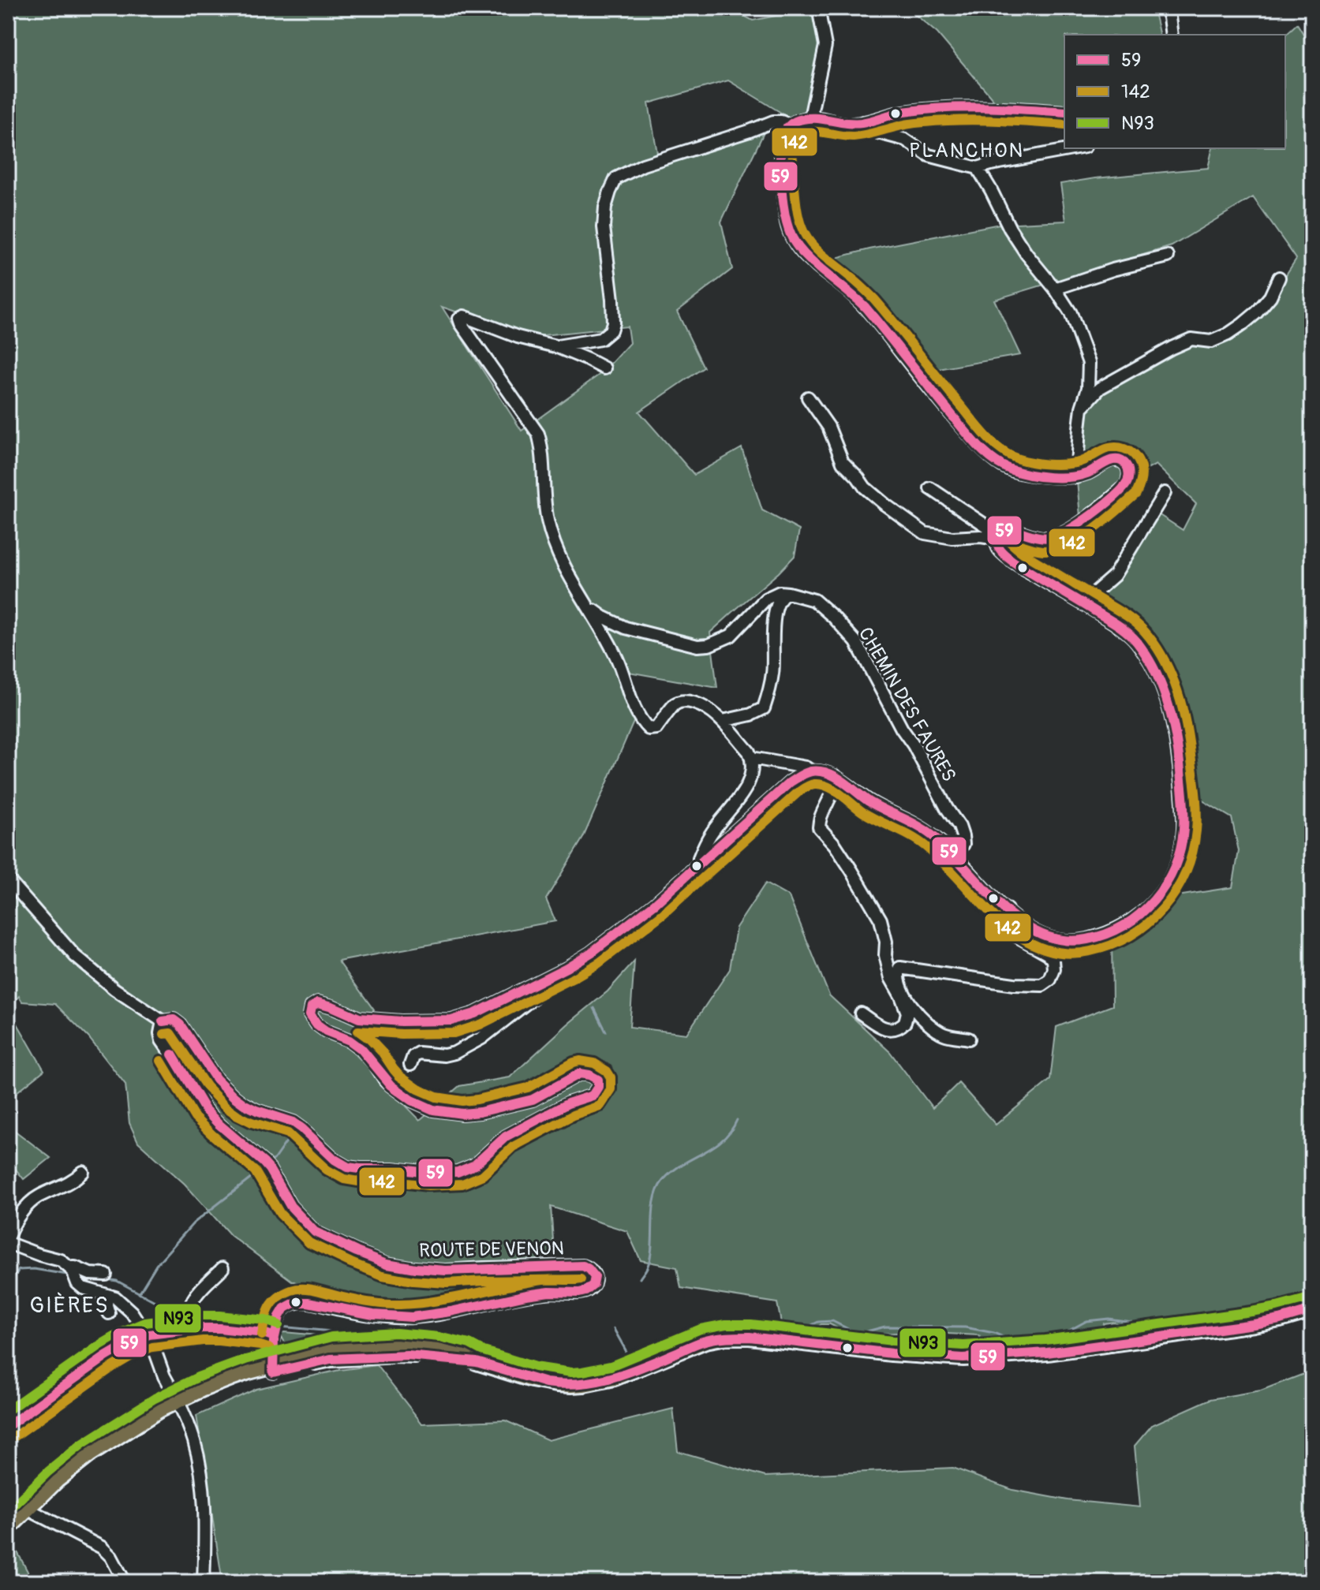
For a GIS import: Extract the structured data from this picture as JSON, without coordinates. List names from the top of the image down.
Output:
{
  "streets": {
    "street": ["CHEMIN DES FAURES", "ROUTE DE VENON"]
  },
  "districts": ["PLANCHON", "GIÈRES"],
  "lines": ["transit line 59", "transit line 142", "transit line N93"],
  "legend": ["59", "142", "N93"]
}
